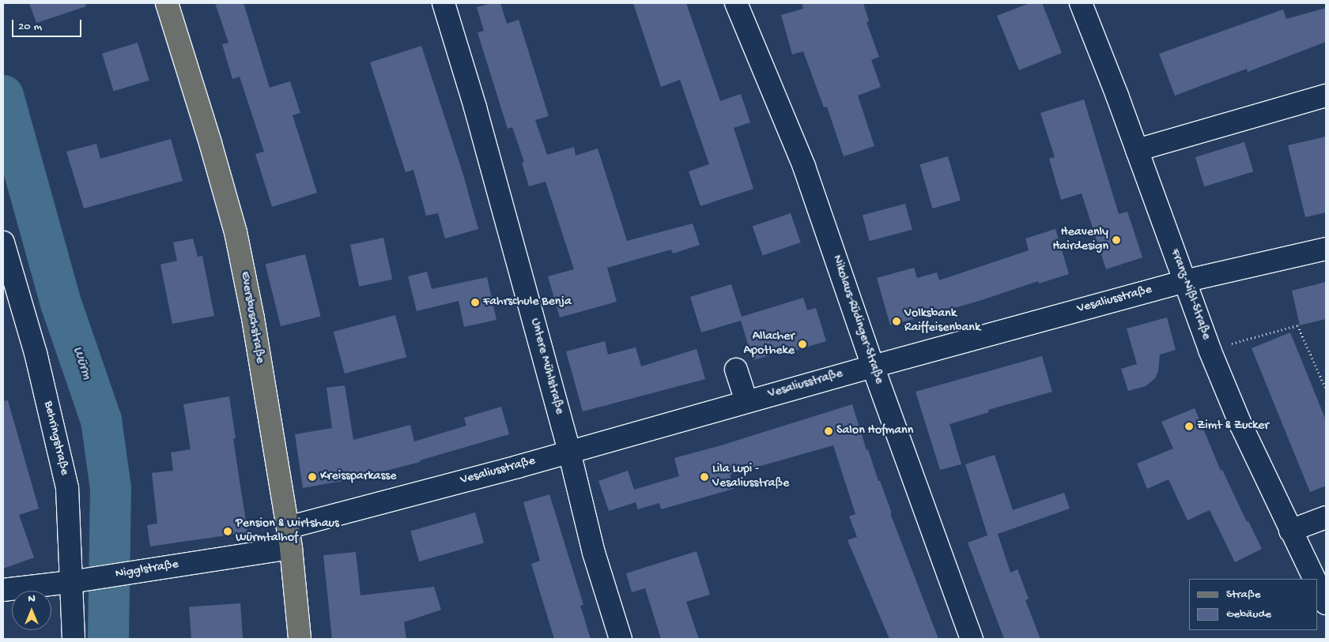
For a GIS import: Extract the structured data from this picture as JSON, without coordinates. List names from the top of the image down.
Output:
{
  "streets": {
    "main road": ["Eversbuschstraße"],
    "street": [
      "Franz-Nißl-Straße",
      "Vesaliusstraße",
      "Nikolaus-Rüdinger-Straße",
      "Untere Mühlstraße",
      "Behringstraße",
      "Nigglstraße"
    ]
  },
  "crossings": [
    ["Franz-Nißl-Straße", "Vesaliusstraße"],
    ["Vesaliusstraße", "Eversbuschstraße"],
    ["Vesaliusstraße", "Nikolaus-Rüdinger-Straße"],
    ["Vesaliusstraße", "Untere Mühlstraße"],
    ["Vesaliusstraße", "Nigglstraße"],
    ["Eversbuschstraße", "Nigglstraße"],
    ["Behringstraße", "Nigglstraße"]
  ],
  "water": ["Würm"],
  "places": [
    "Heavenly Hairdesign",
    "Fahrschule Benja",
    "Volksbank Raiffeisenbank",
    "Allacher Apotheke",
    "Zimt & Zucker",
    "Salon Hofmann",
    "Kreissparkasse",
    "Lila Lupi - Vesaliusstraße",
    "Pension & Wirtshaus Würmtalhof"
  ],
  "legend": ["Straße", "Gebäude"],
  "scale_bar": "20 m",
  "north": "top"
}
